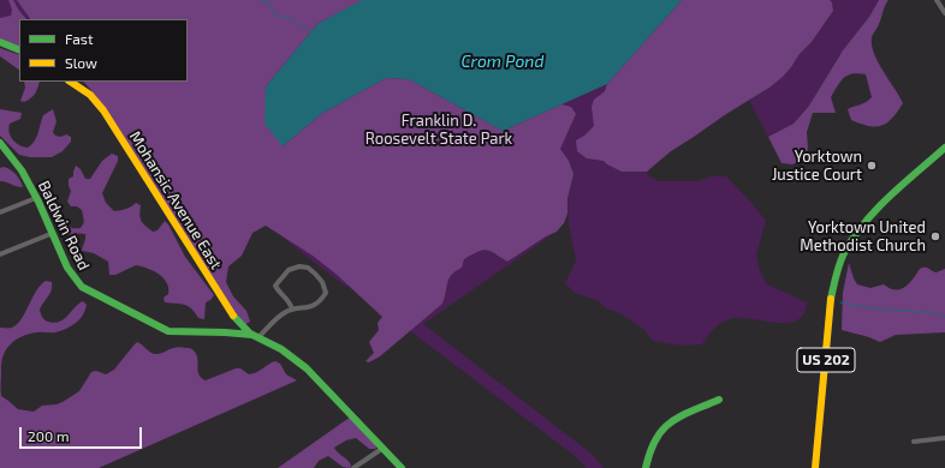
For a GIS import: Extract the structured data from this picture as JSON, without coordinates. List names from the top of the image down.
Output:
{
  "streets": {
    "main road": ["Mohansic Avenue East", "Baldwin Road", "US 202"]
  },
  "crossings": [
    ["Mohansic Avenue East", "Baldwin Road"]
  ],
  "water": ["Crom Pond"],
  "parks": ["Franklin D. Roosevelt State Park"],
  "places": ["Yorktown Justice Court", "Yorktown United Methodist Church"],
  "legend": ["Fast", "Slow"],
  "scale_bar": "200 m"
}
